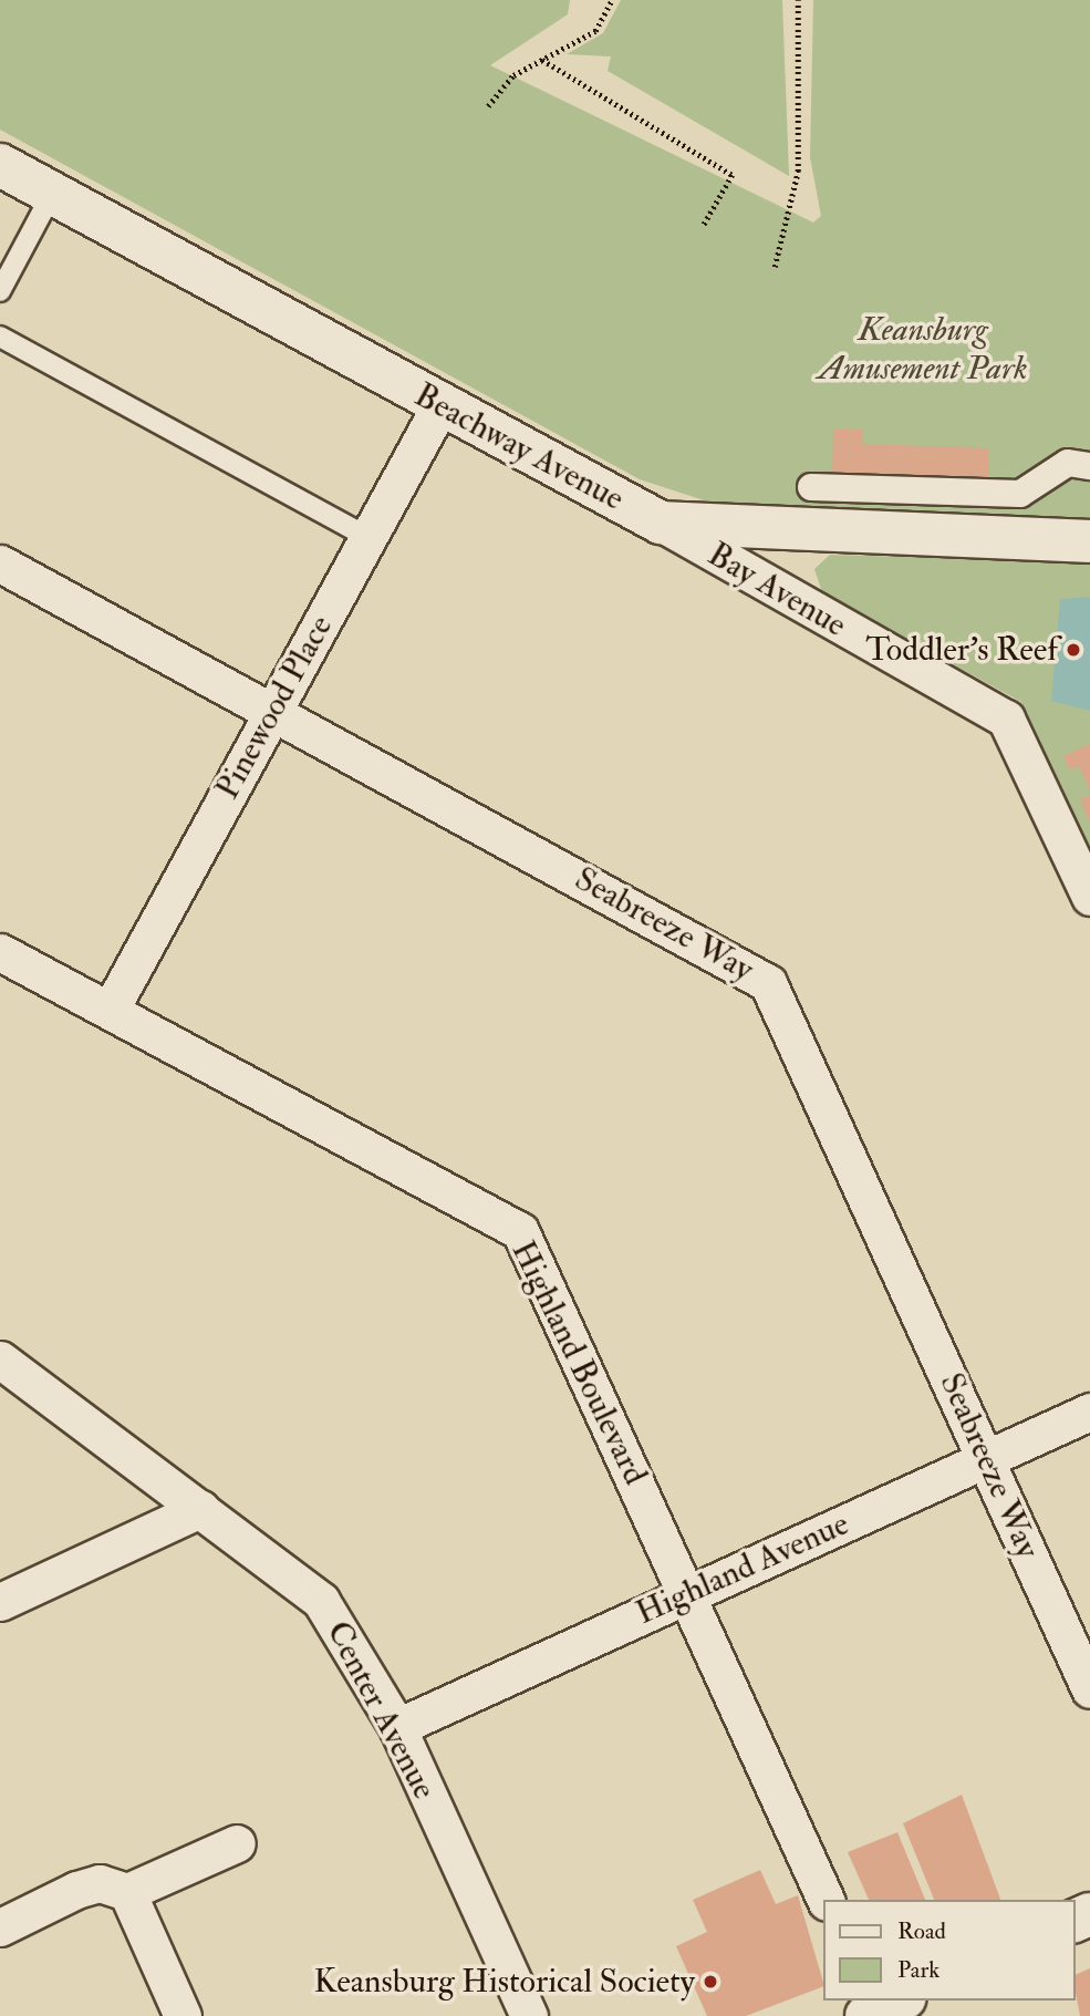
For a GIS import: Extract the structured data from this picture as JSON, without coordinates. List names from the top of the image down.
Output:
{
  "streets": {
    "street": [
      "Beachway Avenue",
      "Bay Avenue",
      "Pinewood Place",
      "Seabreeze Way",
      "Highland Boulevard",
      "Highland Avenue",
      "Center Avenue"
    ]
  },
  "crossings": [
    ["Beachway Avenue", "Bay Avenue"],
    ["Beachway Avenue", "Pinewood Place"],
    ["Pinewood Place", "Seabreeze Way"],
    ["Pinewood Place", "Highland Boulevard"],
    ["Seabreeze Way", "Highland Avenue"],
    ["Highland Boulevard", "Highland Avenue"],
    ["Highland Avenue", "Center Avenue"]
  ],
  "parks": ["Keansburg Amusement Park"],
  "places": ["Toddler's Reef", "Keansburg Historical Society"],
  "legend": ["Road", "Park"]
}
